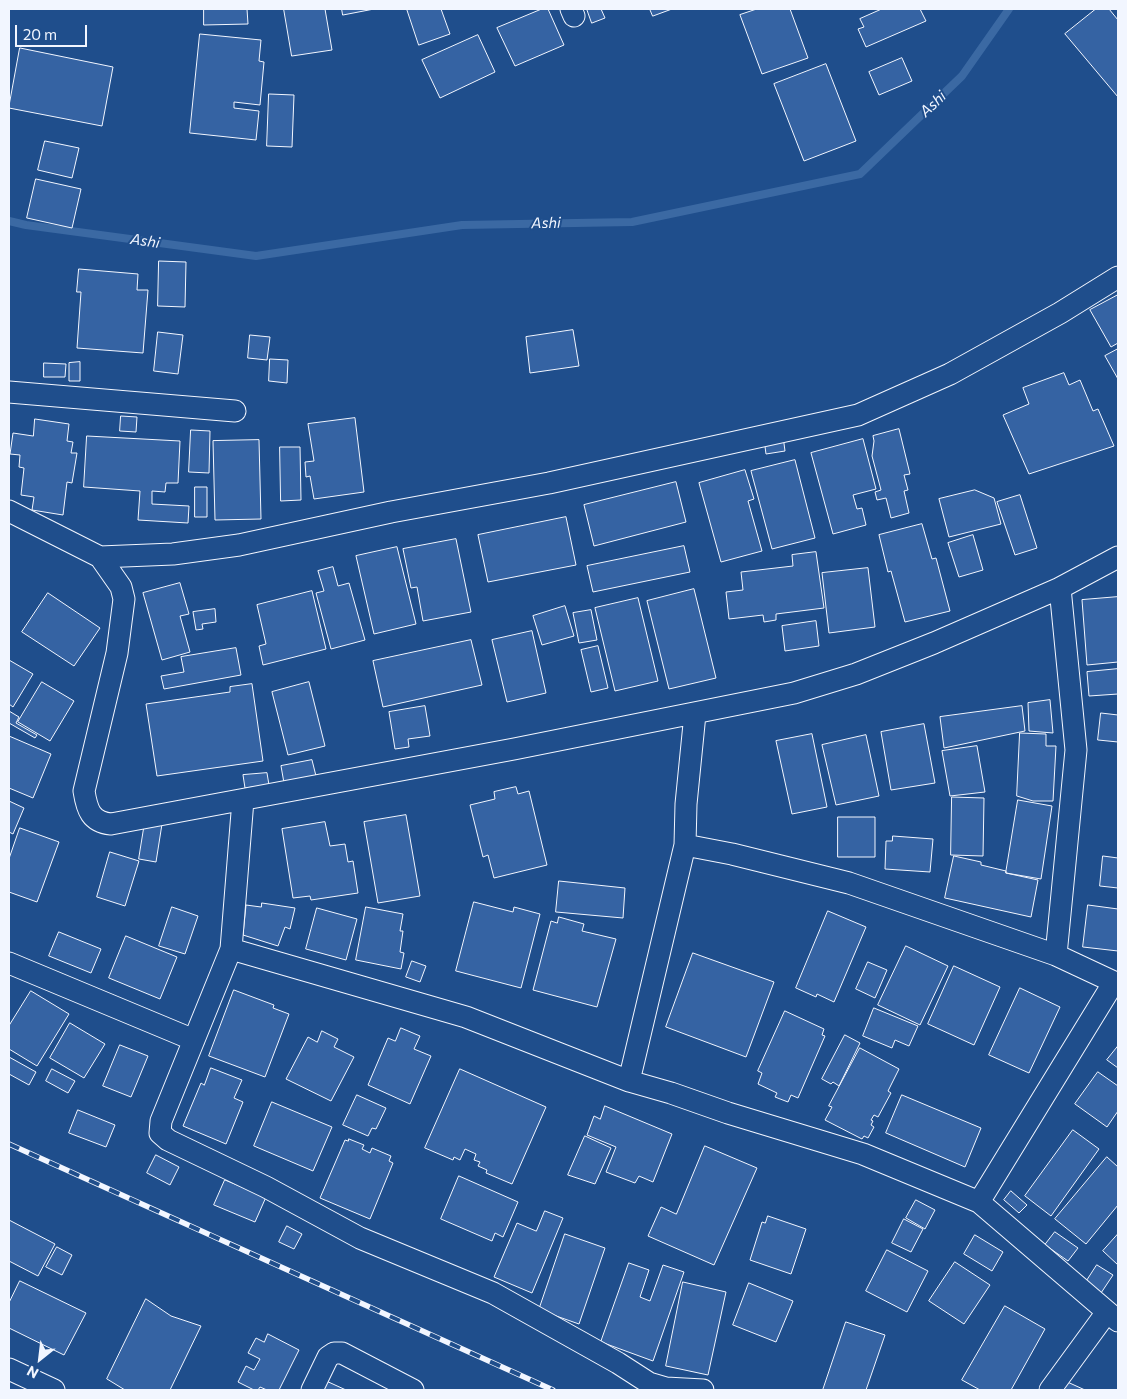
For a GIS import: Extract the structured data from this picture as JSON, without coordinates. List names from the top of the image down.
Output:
{
  "water": ["Ashi"],
  "scale_bar": "20 m",
  "north": "bottom left"
}
